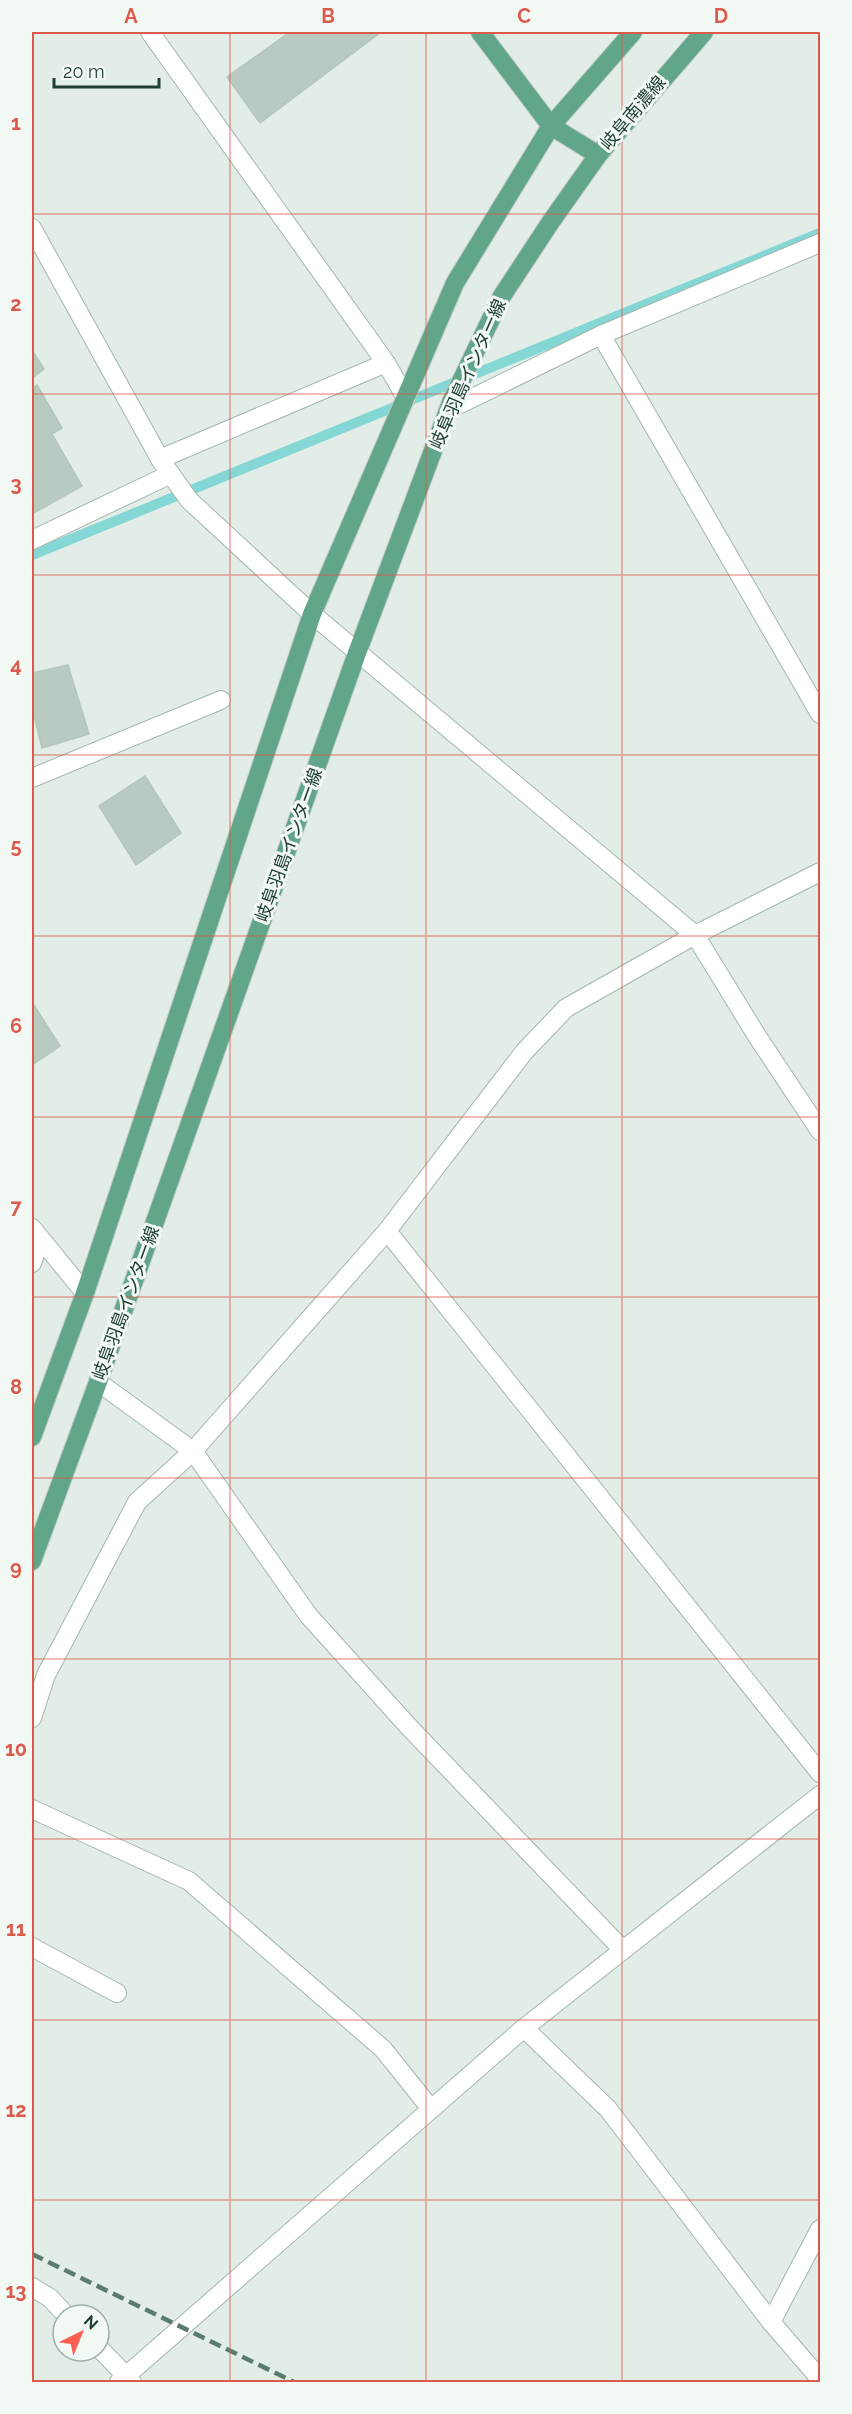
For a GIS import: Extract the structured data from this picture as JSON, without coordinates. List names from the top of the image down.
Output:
{
  "streets": {
    "main road": ["岐阜南濃線", "岐阜羽島インター線"]
  },
  "crossings": [
    ["岐阜南濃線", "岐阜羽島インター線"]
  ],
  "scale_bar": "20 m",
  "north": "top right",
  "grid": {
    "columns": [
      "A",
      "B",
      "C",
      "D"
    ],
    "rows": [
      "1",
      "2",
      "3",
      "4",
      "5",
      "6",
      "7",
      "8",
      "9",
      "10",
      "11",
      "12",
      "13"
    ]
  }
}
